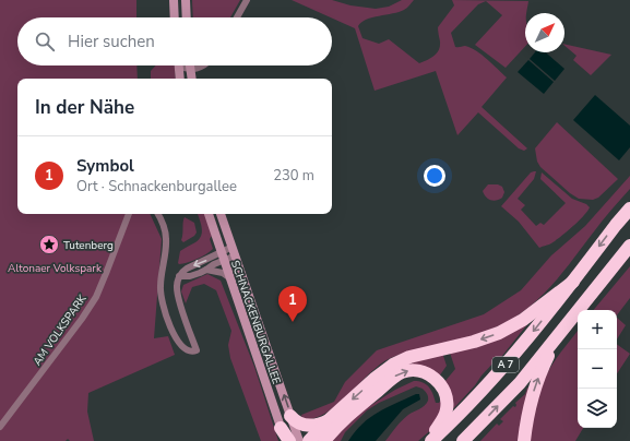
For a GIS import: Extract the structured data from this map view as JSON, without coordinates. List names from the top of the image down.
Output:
{
  "streets": {
    "highway": ["A 7"],
    "main road": ["SCHNACKENBURGALLEE"],
    "street": ["AM VOLKSPARK"]
  },
  "parks": ["Altonaer Volkspark"],
  "places": {
    "place": ["Tutenberg"]
  },
  "north": "top right",
  "page": {
    "search": "Hier suchen",
    "heading": "In der Nähe",
    "list": [
      {
        "mark": "1",
        "name": "Symbol",
        "note": "Ort · Schnackenburgallee",
        "value": "230 m"
      }
    ],
    "pins": "1",
    "map_buttons": ["+", "−"]
  }
}
